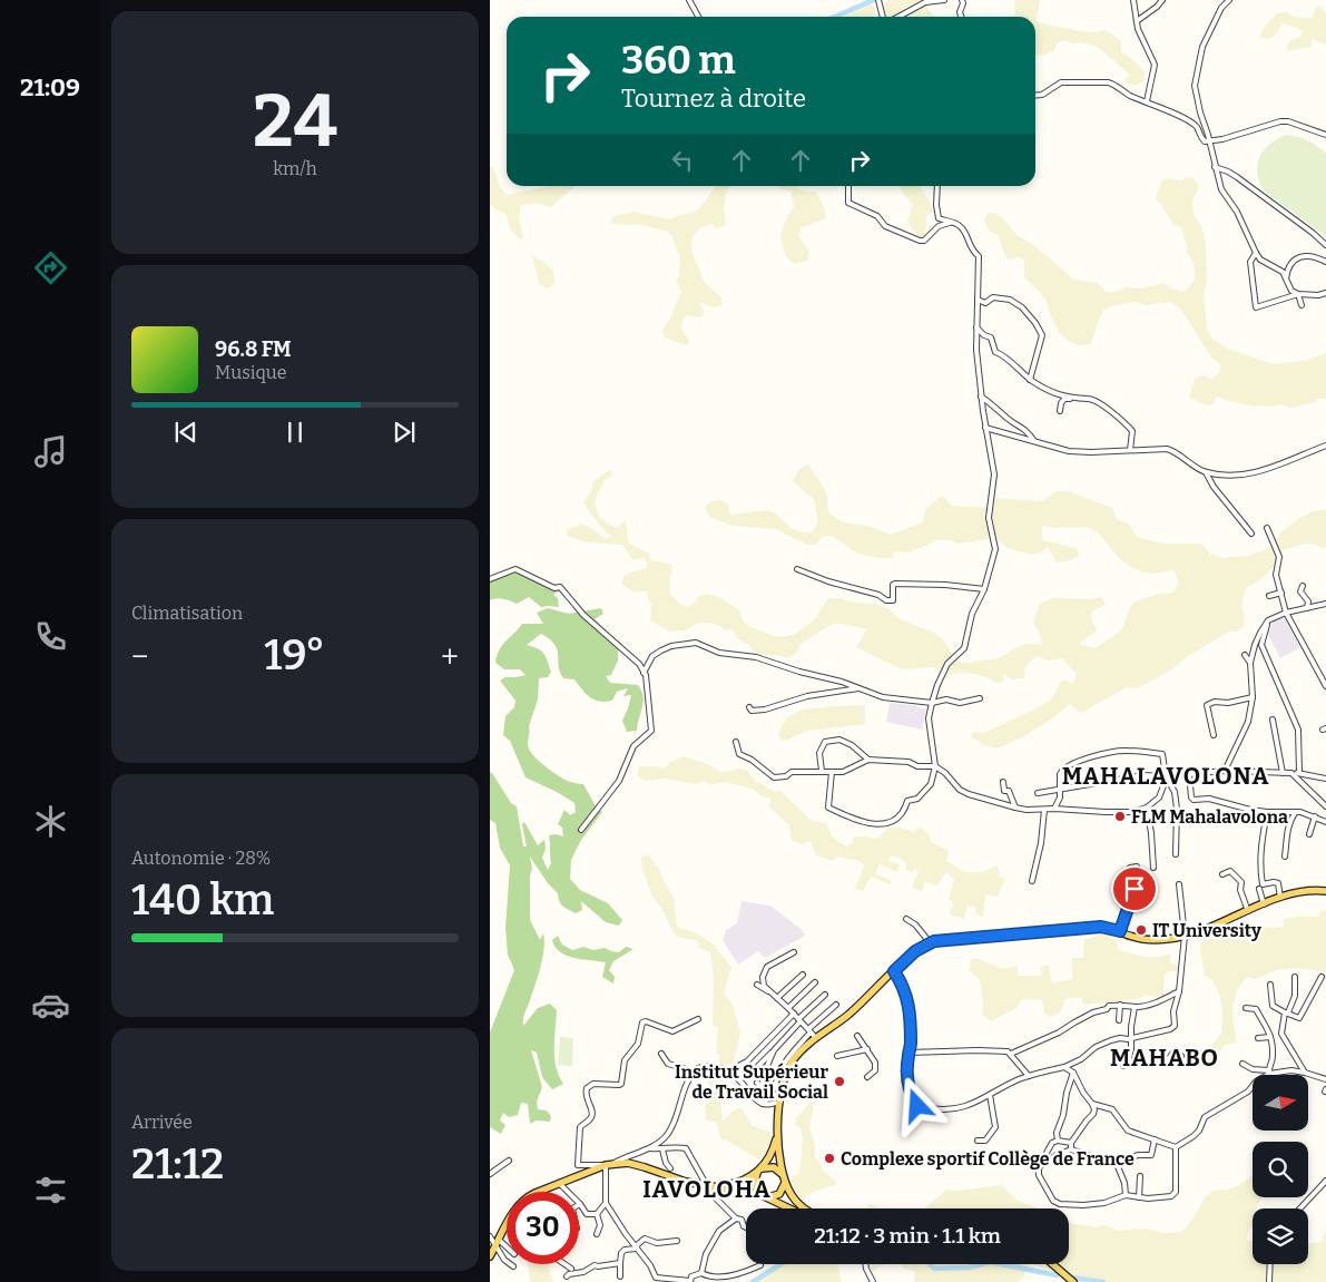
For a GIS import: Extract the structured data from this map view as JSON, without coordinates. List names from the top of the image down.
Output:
{
  "districts": ["MAHALAVOLONA", "MAHABO", "IAVOLOHA"],
  "places": [
    "FLM Mahalavolona",
    "IT University",
    "Institut Supérieur de Travail Social",
    "Complexe sportif Collège de France"
  ],
  "north": "right",
  "page": {
    "tabs": "21:09",
    "tile": [
      ["24", "km/h"],
      "Climatisation",
      ["Autonomie · 28%", "140 km"],
      ["Arrivée", "21:12"]
    ],
    "turn": ["360 m", "Tournez à droite"],
    "song": ["96.8 FM", "Musique"],
    "heat": ["−", "19°", "+"],
    "limit": "30",
    "trip": "21:12 · 3 min · 1.1 km"
  }
}
